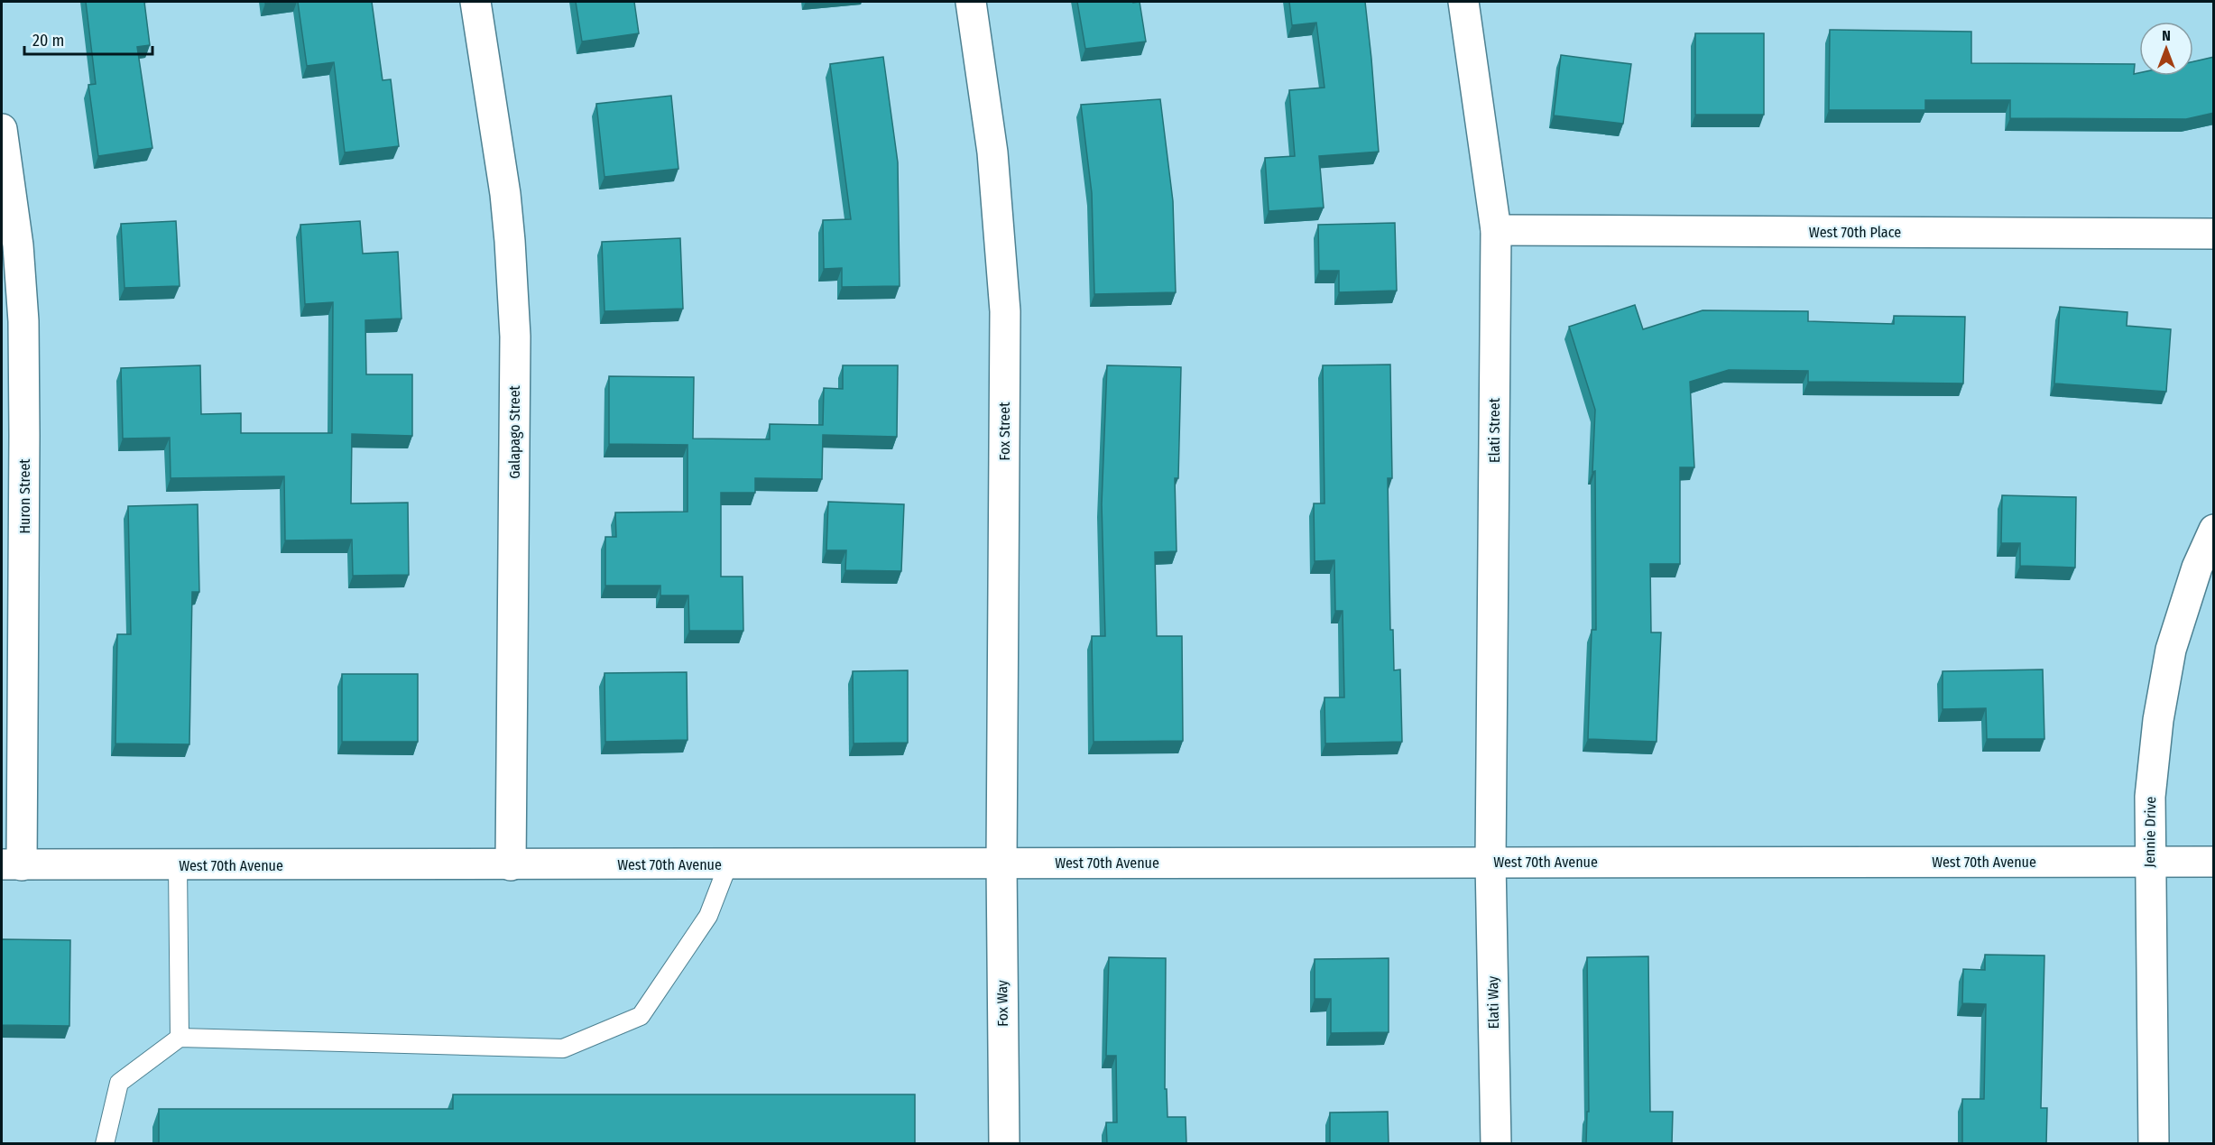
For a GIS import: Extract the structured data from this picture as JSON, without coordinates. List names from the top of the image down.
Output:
{
  "streets": {
    "street": [
      "West 70th Place",
      "Elati Street",
      "Fox Street",
      "Galapago Street",
      "Huron Street",
      "Jennie Drive",
      "West 70th Avenue",
      "Elati Way",
      "Fox Way"
    ]
  },
  "crossings": [
    ["West 70th Place", "Elati Street"],
    ["Elati Street", "West 70th Avenue"],
    ["Elati Street", "Elati Way"],
    ["Fox Street", "West 70th Avenue"],
    ["Fox Street", "Fox Way"],
    ["Galapago Street", "West 70th Avenue"],
    ["Huron Street", "West 70th Avenue"],
    ["Jennie Drive", "West 70th Avenue"],
    ["West 70th Avenue", "Elati Way"],
    ["West 70th Avenue", "Fox Way"]
  ],
  "scale_bar": "20 m",
  "north": "top"
}
